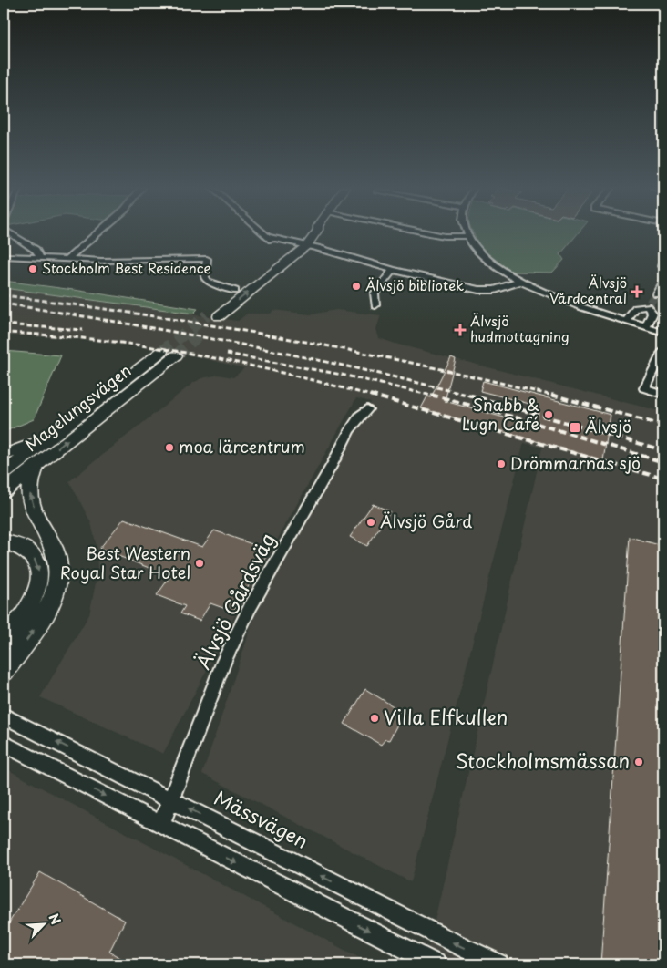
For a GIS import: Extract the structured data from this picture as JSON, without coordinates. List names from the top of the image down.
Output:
{
  "streets": {
    "main road": ["Magelungsvägen"],
    "street": ["Älvsjö Gårdsväg", "Mässvägen"]
  },
  "crossings": [
    ["Älvsjö Gårdsväg", "Mässvägen"]
  ],
  "places": {
    "other": [
      "Stockholm Best Residence",
      "Älvsjö bibliotek",
      "Snabb & Lugn Café",
      "moa lärcentrum",
      "Drömmarnas sjö",
      "Älvsjö Gård",
      "Best Western Royal Star Hotel",
      "Villa Elfkullen",
      "Stockholmsmässan"
    ],
    "health": ["Älvsjö Vårdcentral", "Älvsjö hudmottagning"],
    "transit": ["Älvsjö"]
  },
  "north": "top right"
}
